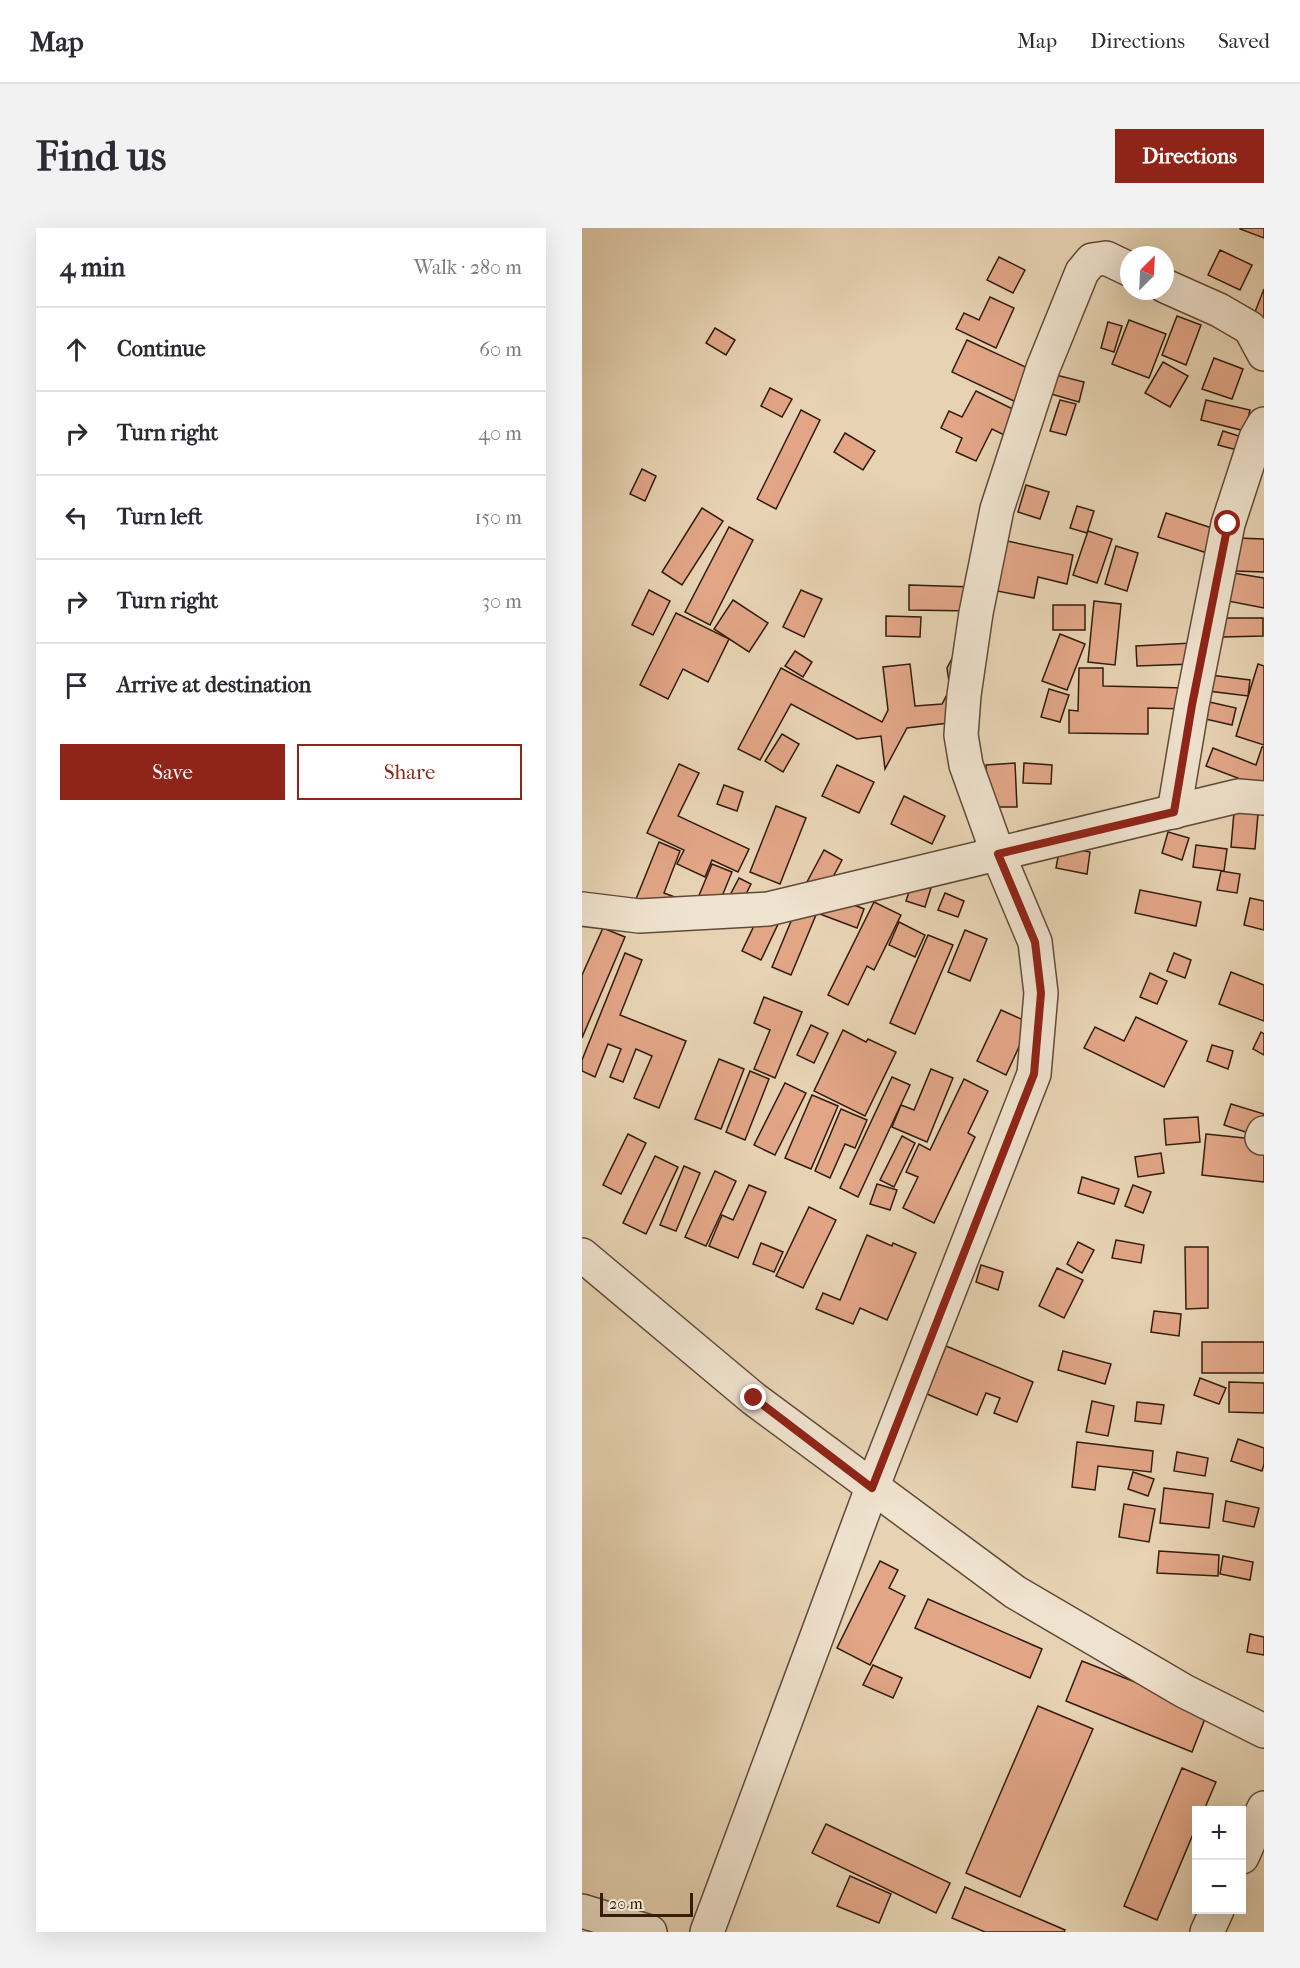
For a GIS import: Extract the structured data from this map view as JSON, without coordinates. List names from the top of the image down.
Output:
{
  "scale_bar": "20 m",
  "north": "top right",
  "page": {
    "header": "Map",
    "nav": ["Map", "Directions", "Saved"],
    "buttons": [
      "Directions",
      ["Save", "Share"]
    ],
    "title": "Find us",
    "heading": ["4 min", "Walk · 280 m"],
    "list": [
      ["Continue", "60 m"],
      ["Turn right", "40 m"],
      ["Turn left", "150 m"],
      ["Turn right", "30 m"],
      "Arrive at destination"
    ],
    "map_buttons": ["+", "−"],
    "scale": "20 m"
  }
}
